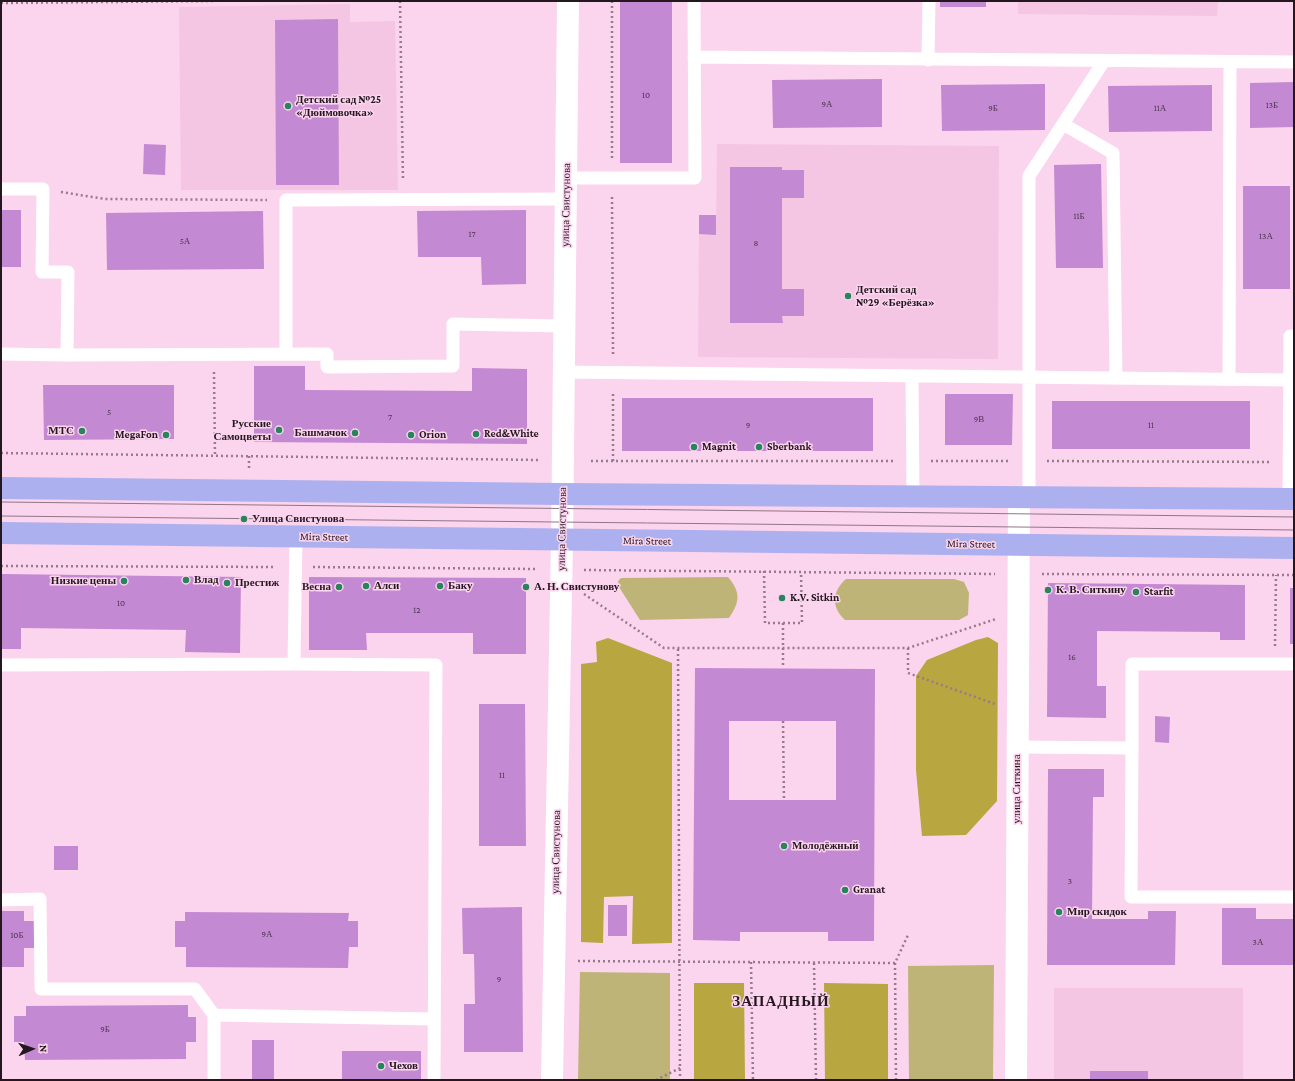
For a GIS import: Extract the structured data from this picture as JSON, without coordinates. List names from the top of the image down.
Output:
{
  "streets": {
    "main road": ["Mira Street"],
    "street": ["улица Свистунова", "улица Ситкина"]
  },
  "crossings": [
    ["улица Свистунова", "Mira Street"],
    ["Mira Street", "улица Ситкина"]
  ],
  "districts": ["ЗАПАДНЫЙ"],
  "places": [
    "Детский сад №25 «Дюймовочка»",
    "Детский сад №29 «Берёзка»",
    "Русские Самоцветы",
    "МТС",
    "Башмачок",
    "Red&White",
    "MegaFon",
    "Orion",
    "Magnit",
    "Sberbank",
    "Улица Свистунова",
    "Влад",
    "Низкие цены",
    "Престиж",
    "Алси",
    "Баку",
    "Весна",
    "А. Н. Свистунову",
    "К. В. Ситкину",
    "Starfit",
    "K.V. Sitkin",
    "Молодёжный",
    "Granat",
    "Мир скидок",
    "Чехов"
  ],
  "house_numbers": [
    "10",
    "9А",
    "13Б",
    "9Б",
    "11А",
    "11Б",
    "17",
    "13А",
    "5А",
    "8",
    "5",
    "7",
    "9В",
    "9",
    "11",
    "10",
    "12",
    "16",
    "11",
    "3",
    "9А",
    "10Б",
    "3А",
    "9",
    "9Б"
  ],
  "north": "right"
}
